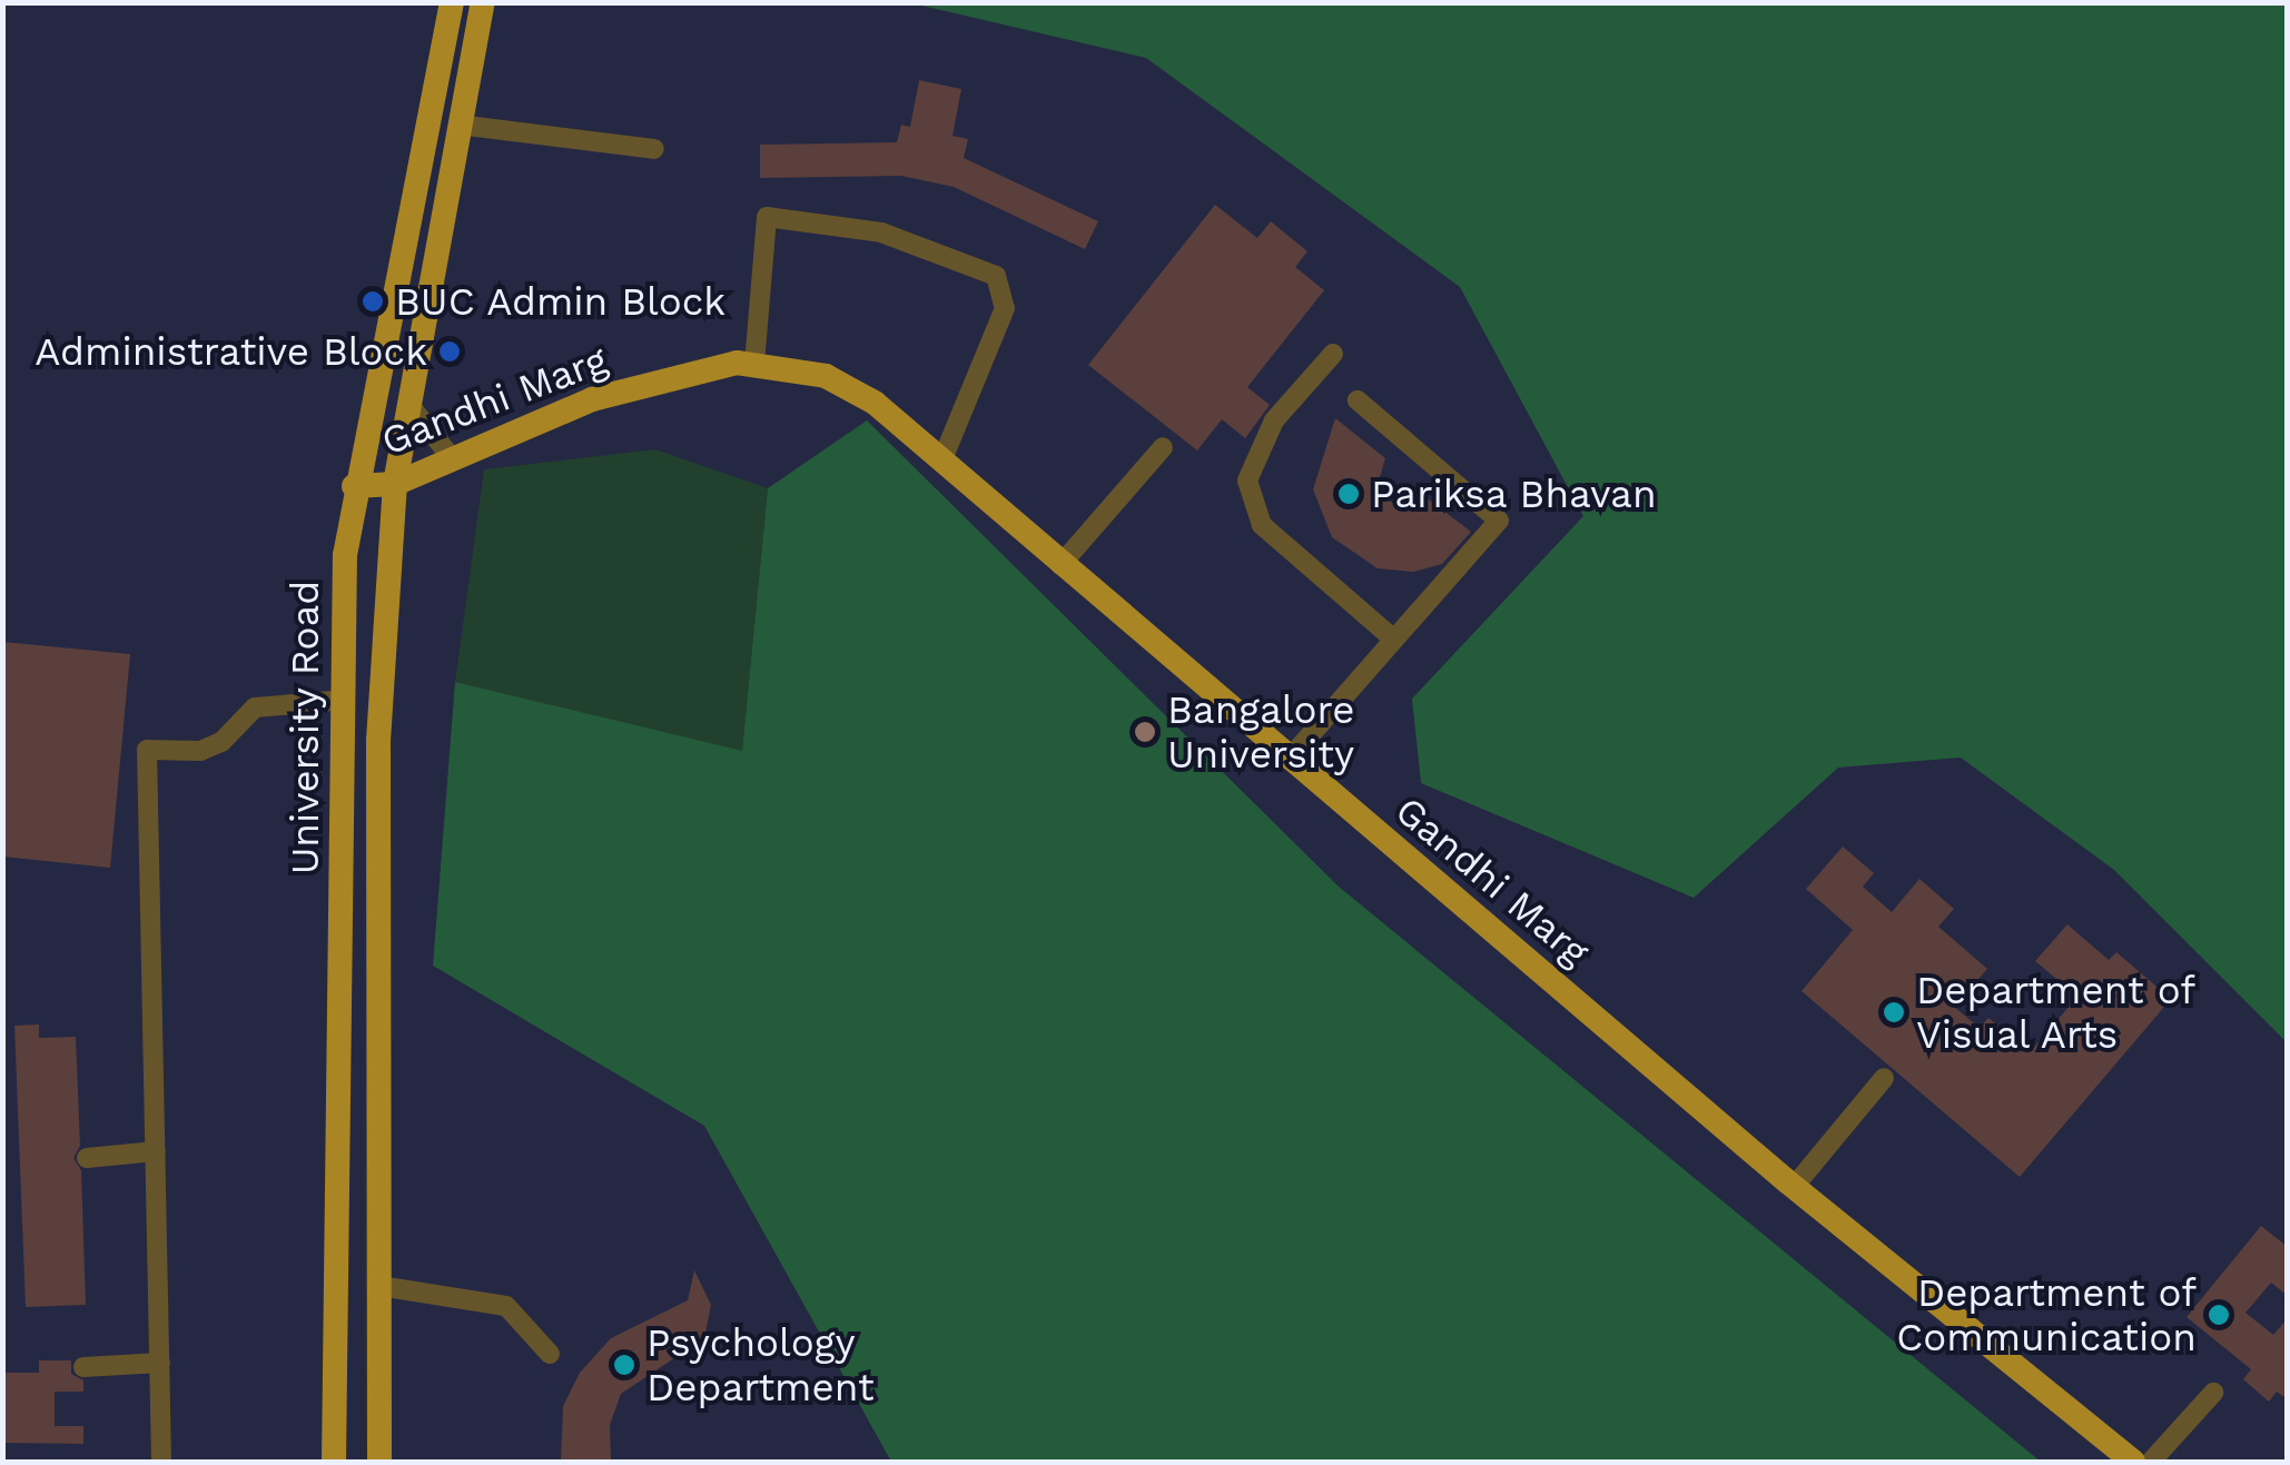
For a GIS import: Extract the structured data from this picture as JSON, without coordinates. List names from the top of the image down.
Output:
{
  "streets": {
    "main road": ["Gandhi Marg", "University Road"]
  },
  "crossings": [
    ["Gandhi Marg", "University Road"]
  ],
  "places": [
    "BUC Admin Block",
    "Administrative Block",
    "Pariksa Bhavan",
    "Bangalore University",
    "Department of Visual Arts",
    "Department of Communication",
    "Psychology Department"
  ]
}
